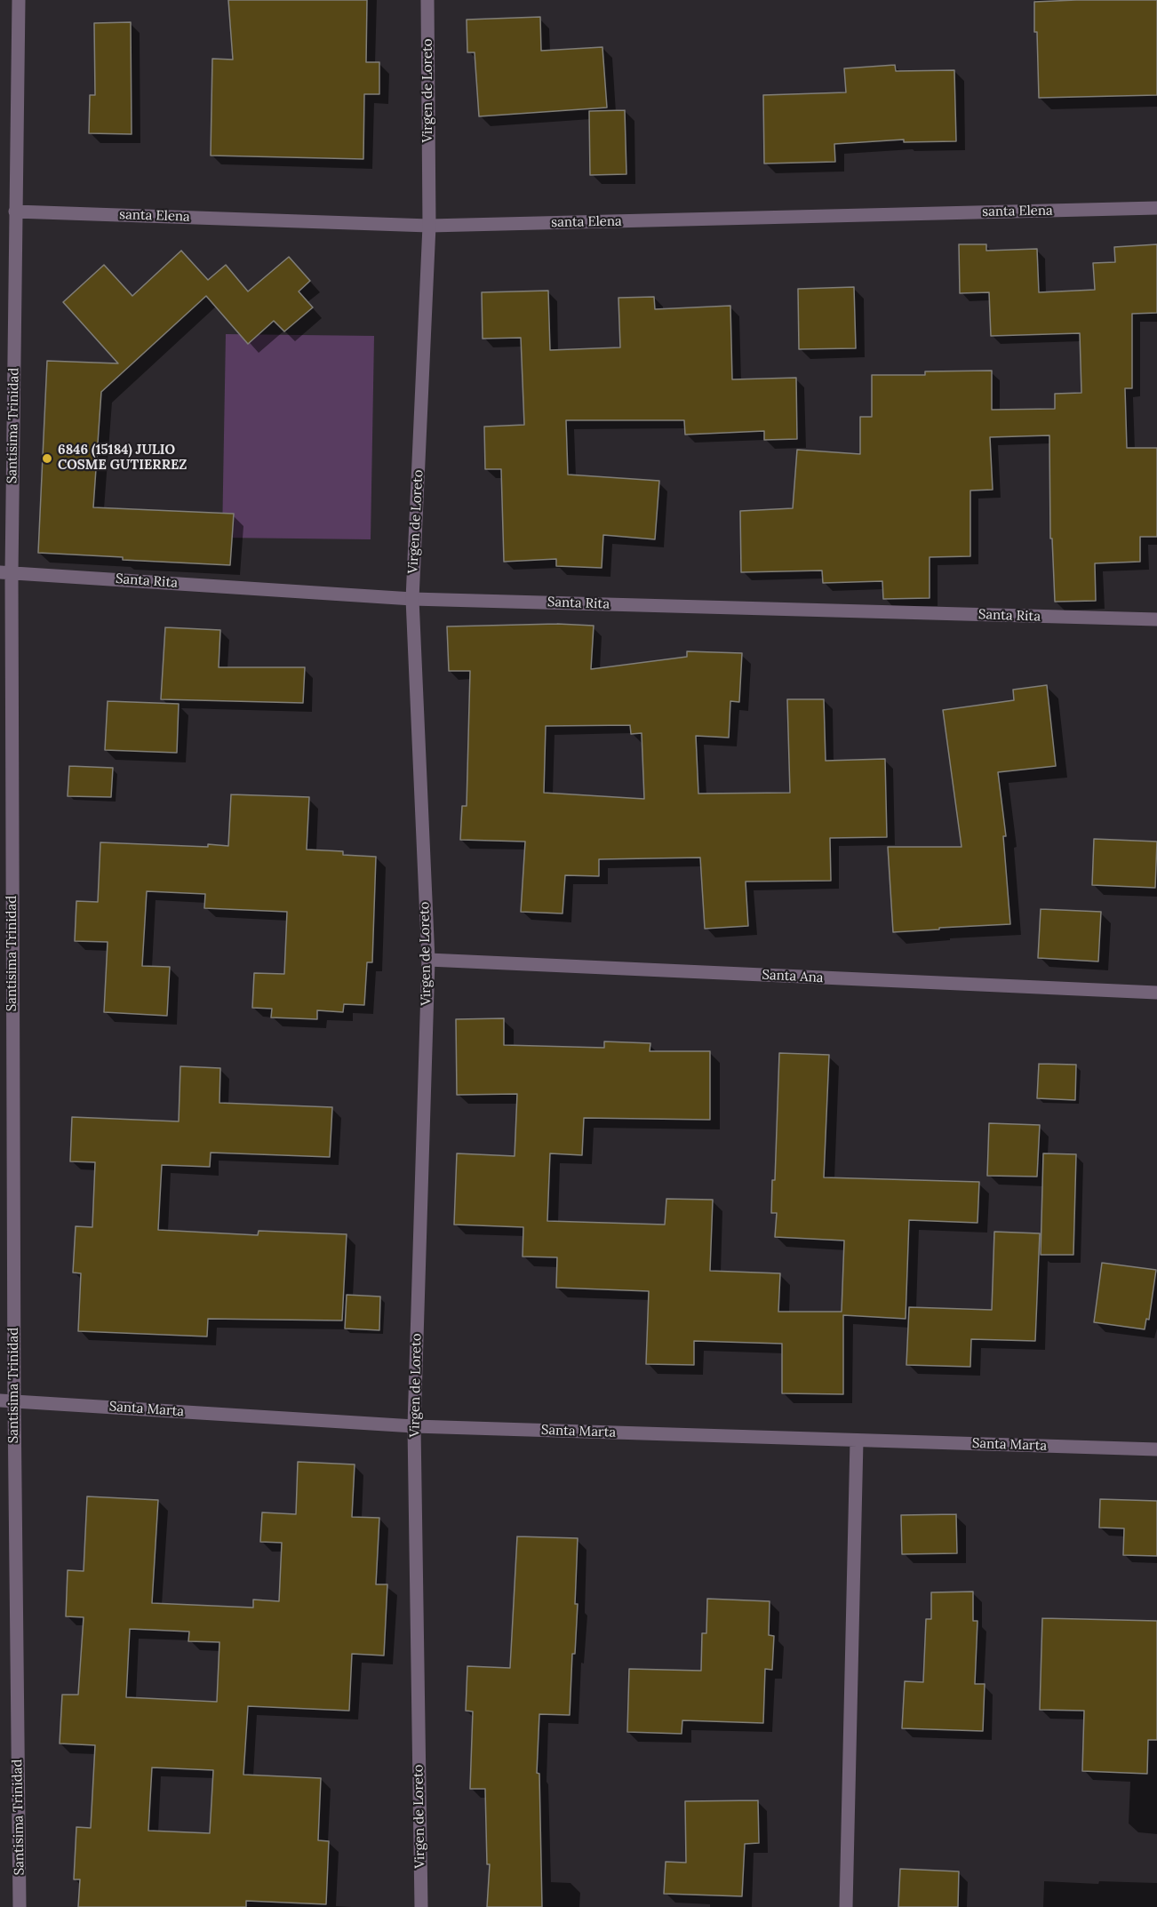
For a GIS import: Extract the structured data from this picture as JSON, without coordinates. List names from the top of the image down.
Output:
{
  "streets": {
    "street": [
      "Virgen de Loreto",
      "santa Elena",
      "Santisima Trinidad",
      "Santa Rita",
      "Santa Ana",
      "Santa Marta"
    ]
  },
  "crossings": [
    ["Virgen de Loreto", "santa Elena"],
    ["Virgen de Loreto", "Santa Rita"],
    ["Virgen de Loreto", "Santa Ana"],
    ["Virgen de Loreto", "Santa Marta"],
    ["santa Elena", "Santisima Trinidad"],
    ["Santisima Trinidad", "Santa Rita"],
    ["Santisima Trinidad", "Santa Marta"]
  ],
  "places": ["6846 (15184) JULIO COSME GUTIERREZ"]
}
